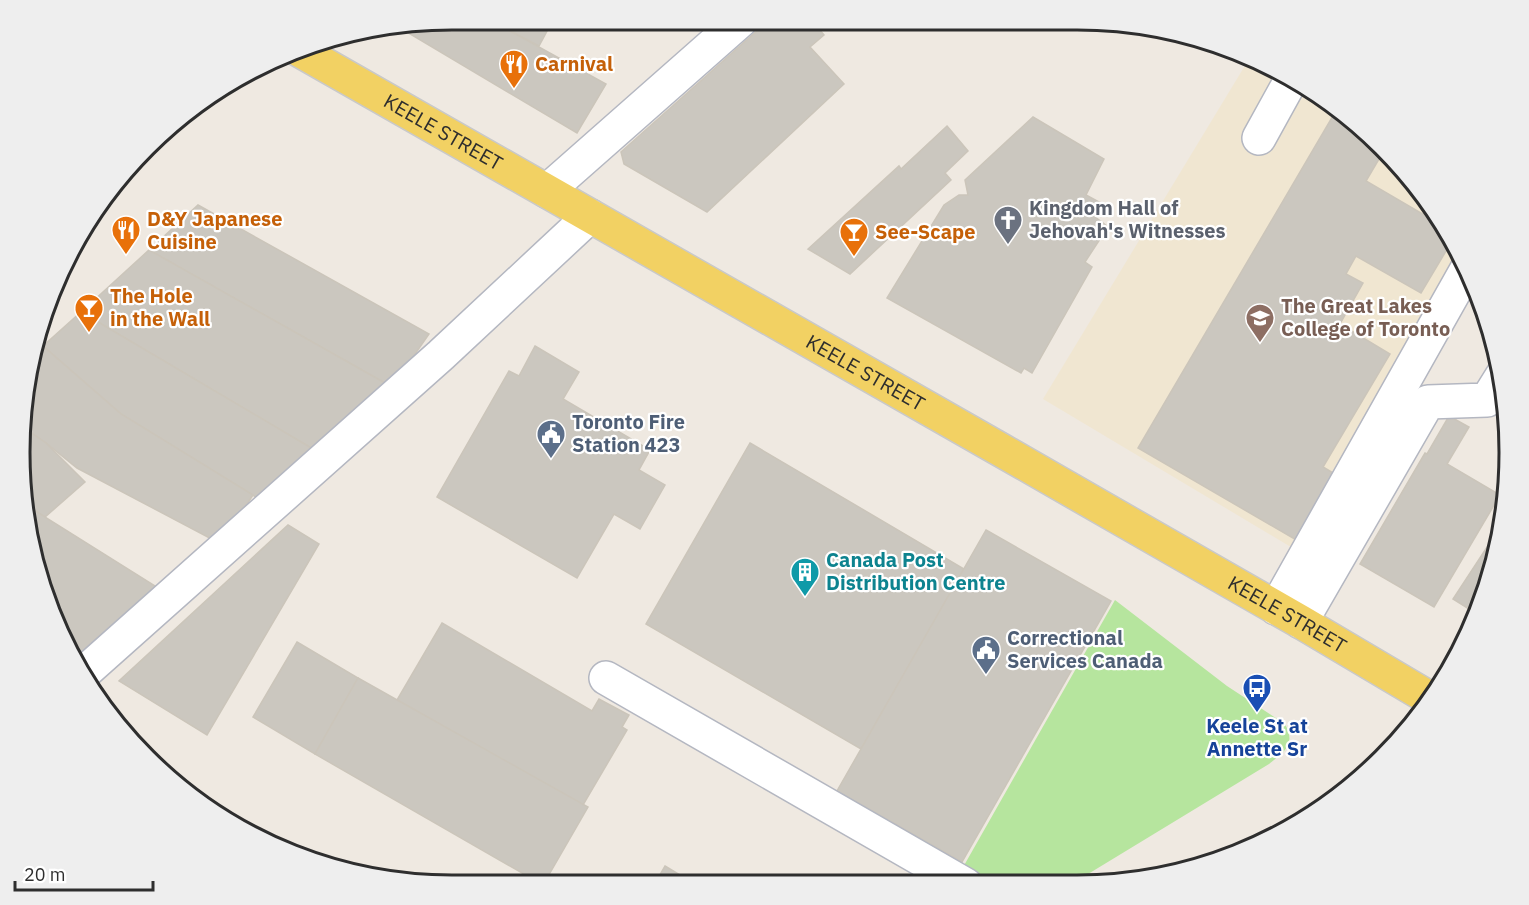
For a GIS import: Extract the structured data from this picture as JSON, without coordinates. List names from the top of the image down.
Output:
{
  "streets": {
    "main road": ["KEELE STREET"]
  },
  "places": {
    "restaurant": ["Carnival", "D&Y Japanese Cuisine"],
    "church": ["Kingdom Hall of Jehovah's Witnesses"],
    "bar": ["See-Scape", "The Hole in the Wall"],
    "school or university": ["The Great Lakes College of Toronto"],
    "public building": ["Toronto Fire Station 423", "Correctional Services Canada"],
    "building": ["Canada Post Distribution Centre"],
    "bus stop": ["Keele St at Annette Sr"]
  },
  "scale_bar": "20 m"
}
